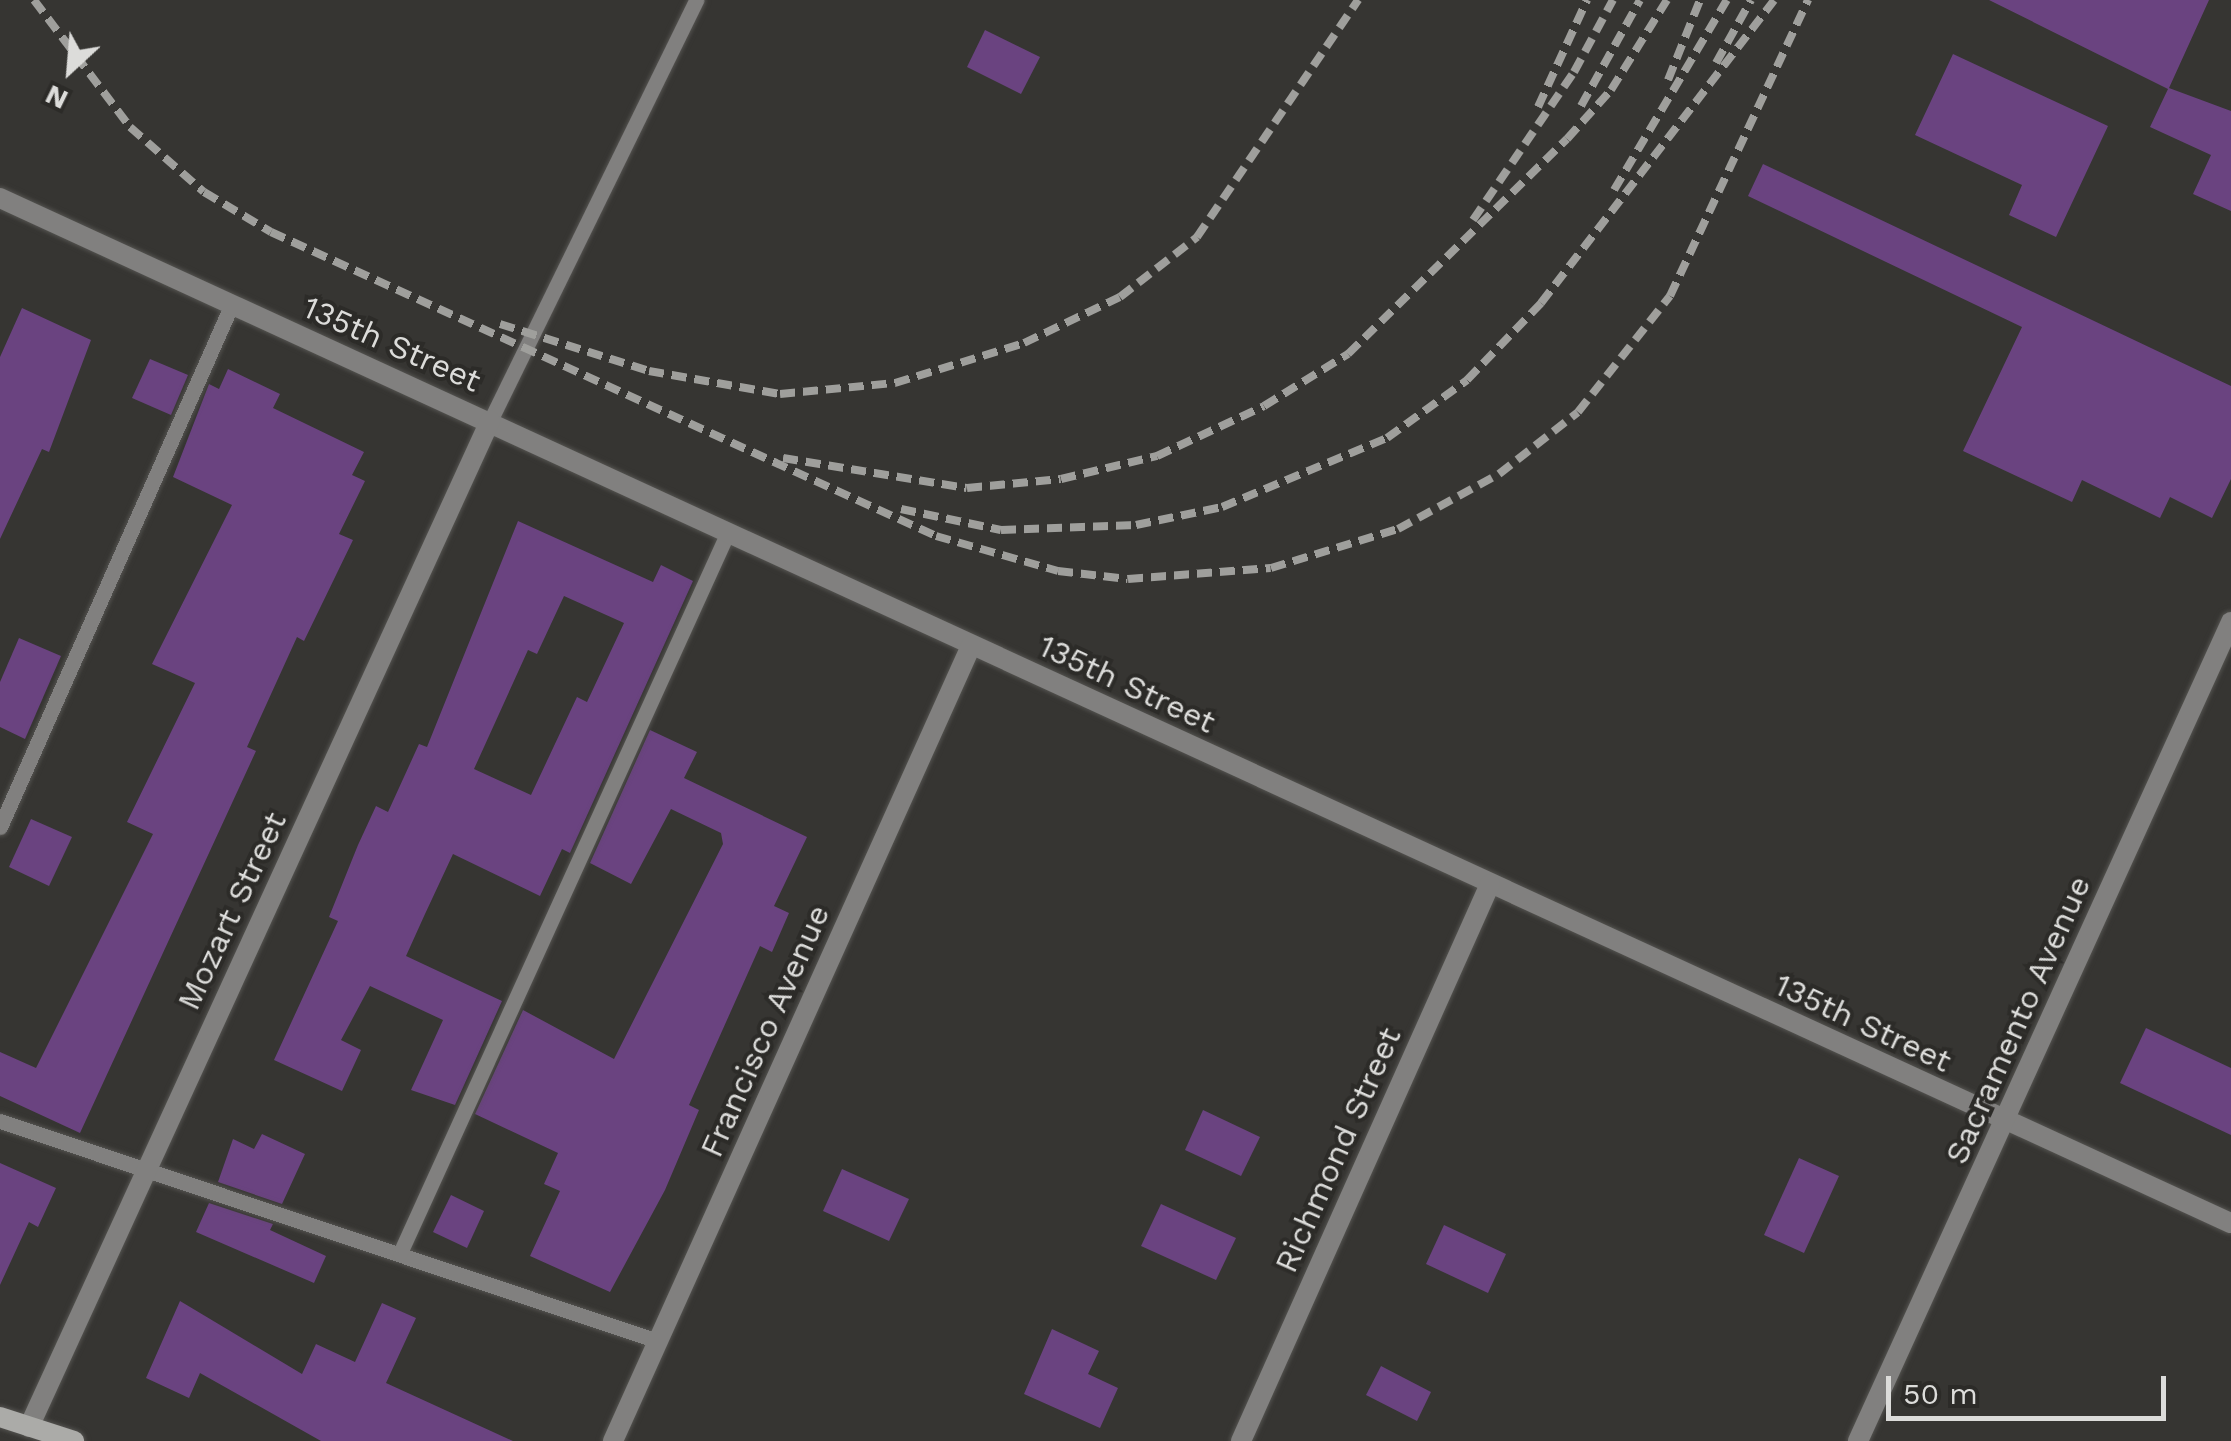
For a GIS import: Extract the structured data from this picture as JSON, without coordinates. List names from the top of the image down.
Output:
{
  "streets": {
    "street": [
      "135th Street",
      "Mozart Street",
      "Sacramento Avenue",
      "Francisco Avenue",
      "Richmond Street"
    ]
  },
  "crossings": [
    ["135th Street", "Mozart Street"],
    ["135th Street", "Sacramento Avenue"],
    ["135th Street", "Francisco Avenue"],
    ["135th Street", "Richmond Street"]
  ],
  "scale_bar": "50 m",
  "north": "bottom left"
}
